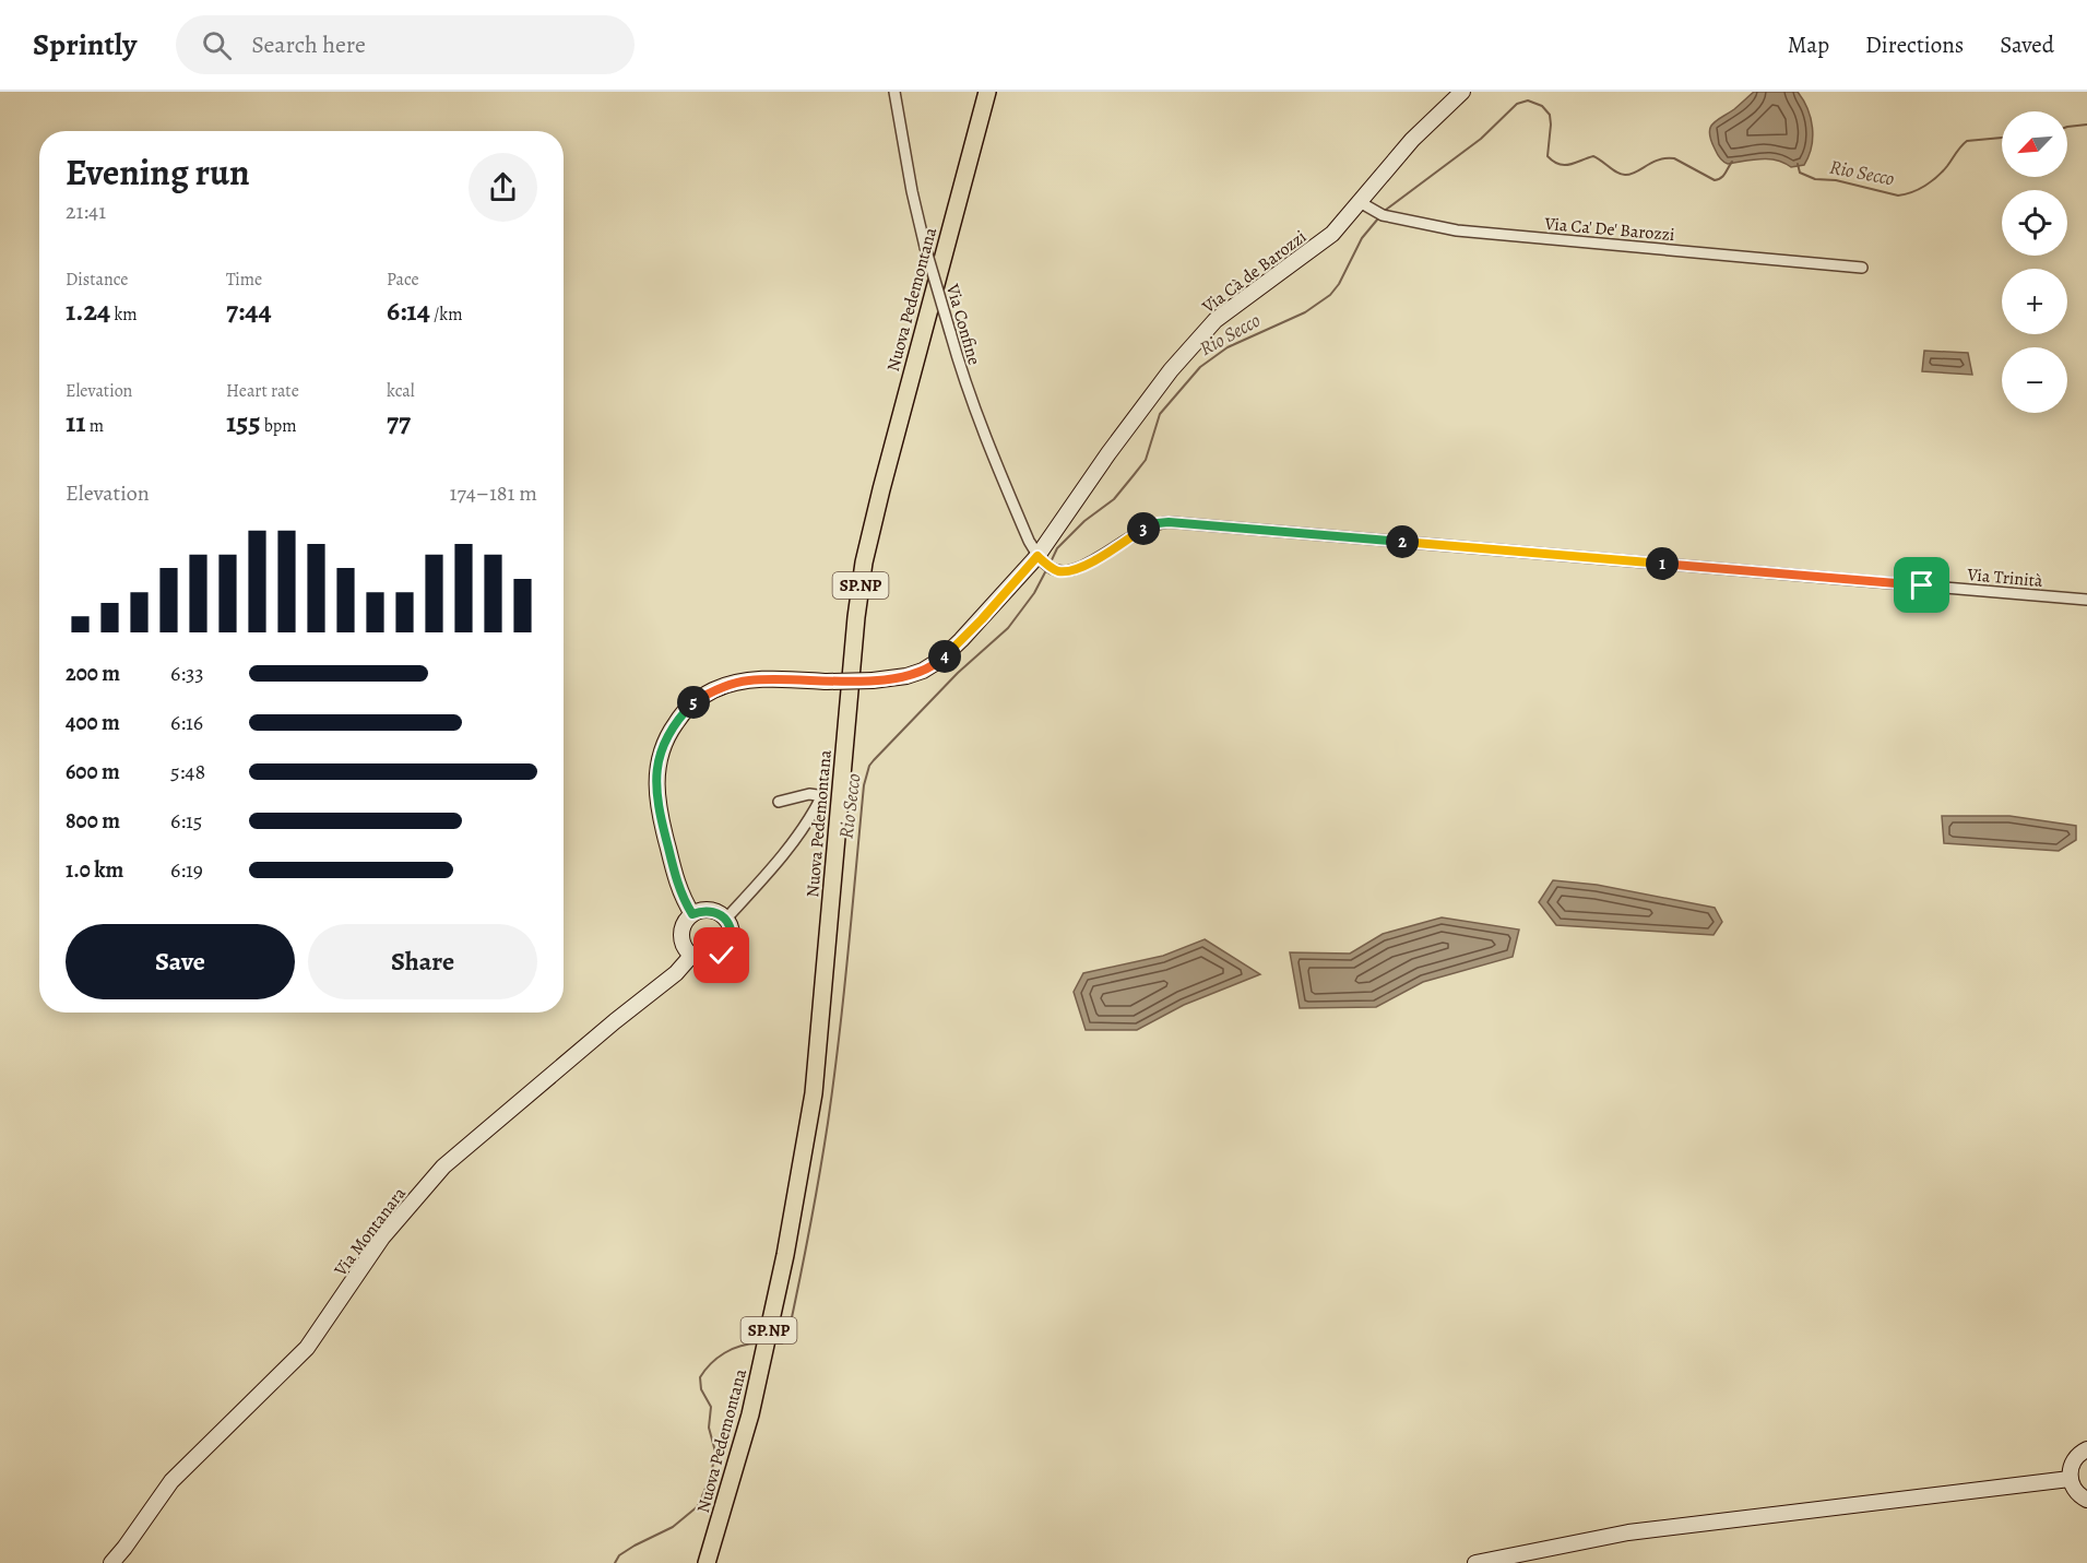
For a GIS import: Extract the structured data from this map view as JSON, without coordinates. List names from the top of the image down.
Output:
{
  "streets": {
    "main road": ["Nuova Pedemontana", "SP.NP"],
    "street": [
      "Via Ca' De' Barozzi",
      "Via Cà de Barozzi",
      "Via Confine",
      "Via Trinità",
      "Via Montanara"
    ]
  },
  "crossings": [
    ["Via Ca' De' Barozzi", "Via Cà de Barozzi"],
    ["Via Cà de Barozzi", "Via Confine"],
    ["Via Cà de Barozzi", "Via Trinità"],
    ["Via Confine", "Via Trinità"]
  ],
  "water": ["Rio Secco"],
  "north": "bottom left",
  "page": {
    "header": "Sprintly",
    "search": "Search here",
    "nav": ["Map", "Directions", "Saved"],
    "map_buttons": ["+", "−"],
    "heading": ["Evening run", "21:41"],
    "stats": [
      ["Distance", "1.24 km"],
      ["Time", "7:44"],
      ["Pace", "6:14 /km"],
      ["Elevation", "11 m"],
      ["Heart rate", "155 bpm"],
      ["kcal", "77"]
    ],
    "chart": ["Elevation", "174–181 m"],
    "pins": [
      "3",
      "2",
      "1",
      "4",
      "5"
    ],
    "list": [
      {
        "name": "200 m",
        "note": "6:33"
      },
      {
        "name": "400 m",
        "note": "6:16"
      },
      {
        "name": "600 m",
        "note": "5:48"
      },
      {
        "name": "800 m",
        "note": "6:15"
      },
      {
        "name": "1.0 km",
        "note": "6:19"
      }
    ],
    "buttons": ["Save", "Share"]
  }
}
